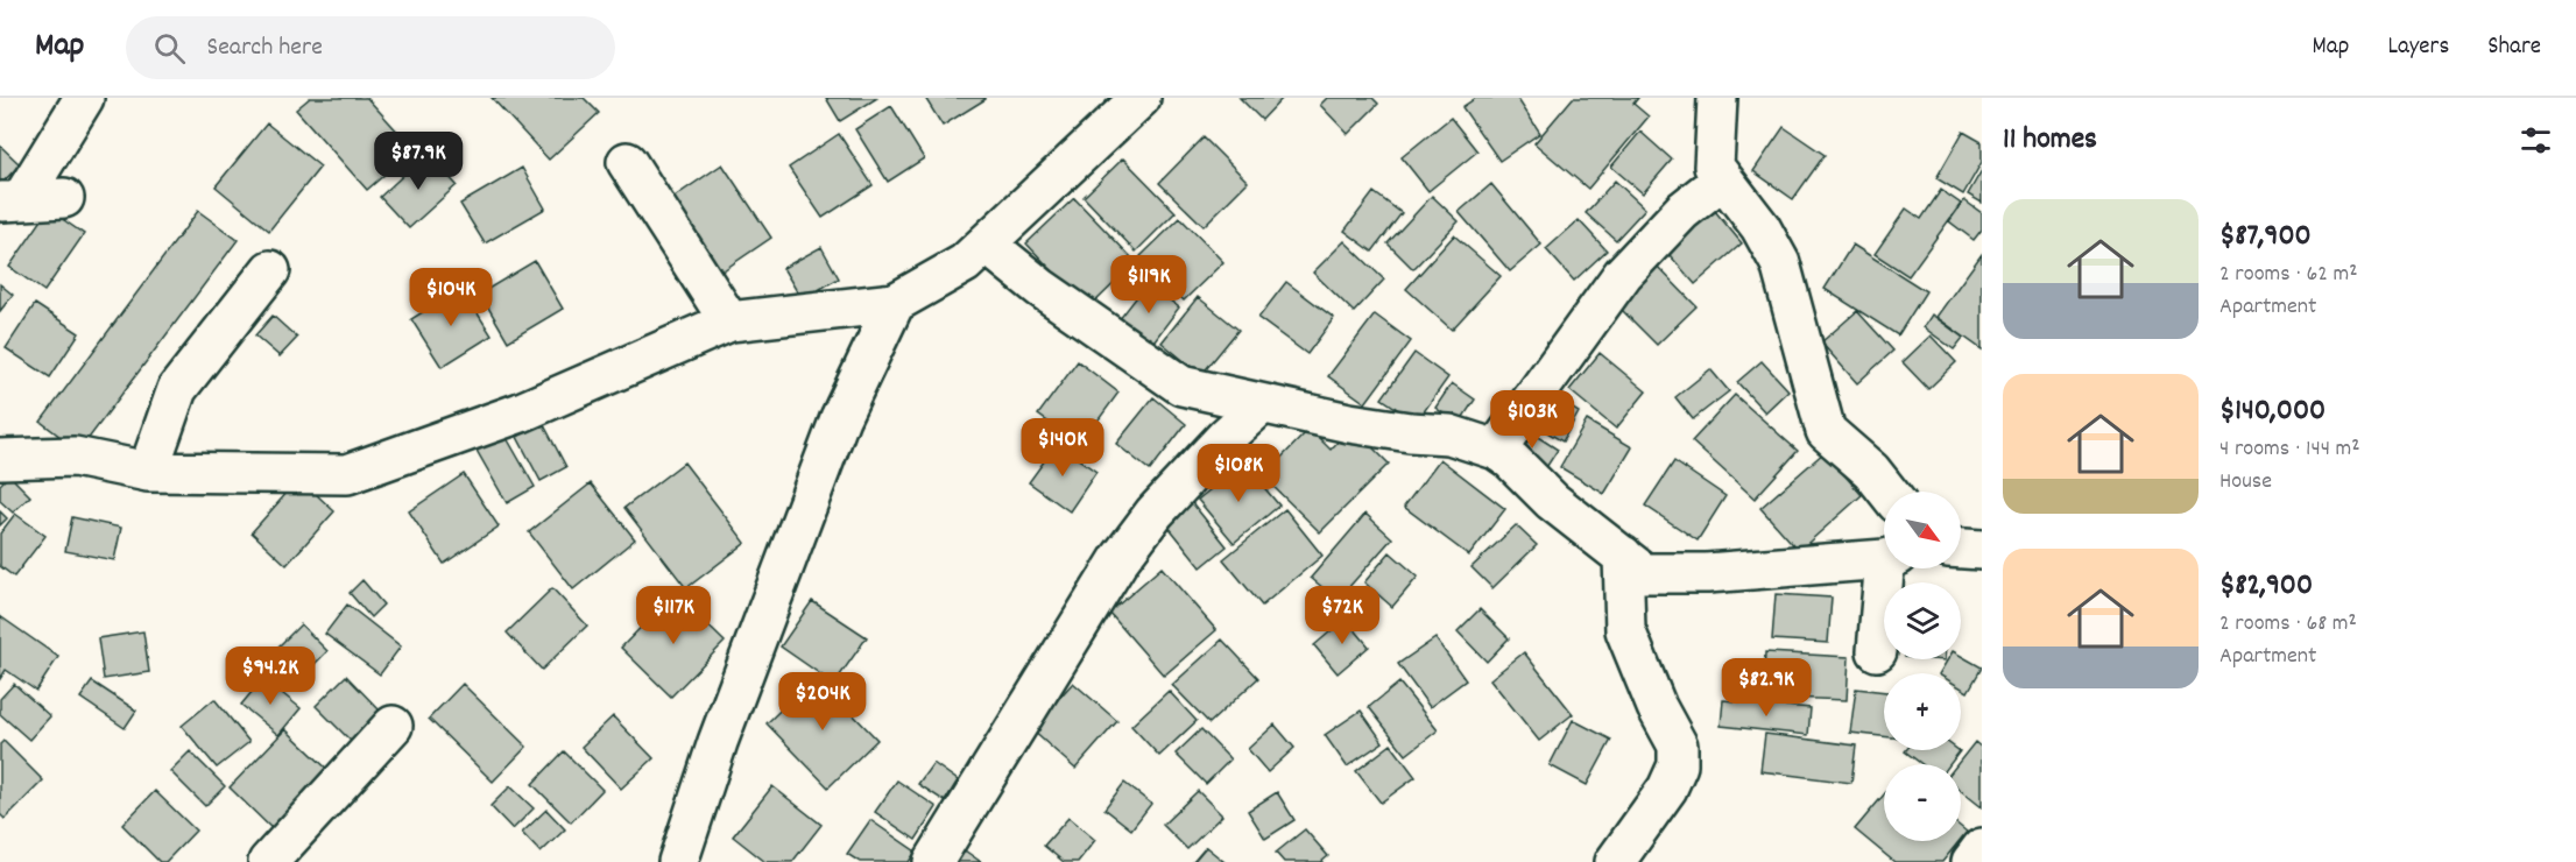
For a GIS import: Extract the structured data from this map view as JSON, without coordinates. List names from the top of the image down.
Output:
{
  "north": "bottom right",
  "page": {
    "header": "Map",
    "search": "Search here",
    "nav": ["Map", "Layers", "Share"],
    "heading": "11 homes",
    "price": [
      "$87.9K",
      "$119K",
      "$104K",
      "$103K",
      "$140K",
      "$108K",
      "$117K",
      "$72K",
      "$94.2K",
      "$82.9K",
      "$204K"
    ],
    "list": [
      {
        "name": "$87,900",
        "note": "2 rooms · 62 m² · Apartment"
      },
      {
        "name": "$140,000",
        "note": "4 rooms · 144 m² · House"
      },
      {
        "name": "$82,900",
        "note": "2 rooms · 68 m² · Apartment"
      }
    ],
    "map_buttons": ["+", "−"]
  }
}
